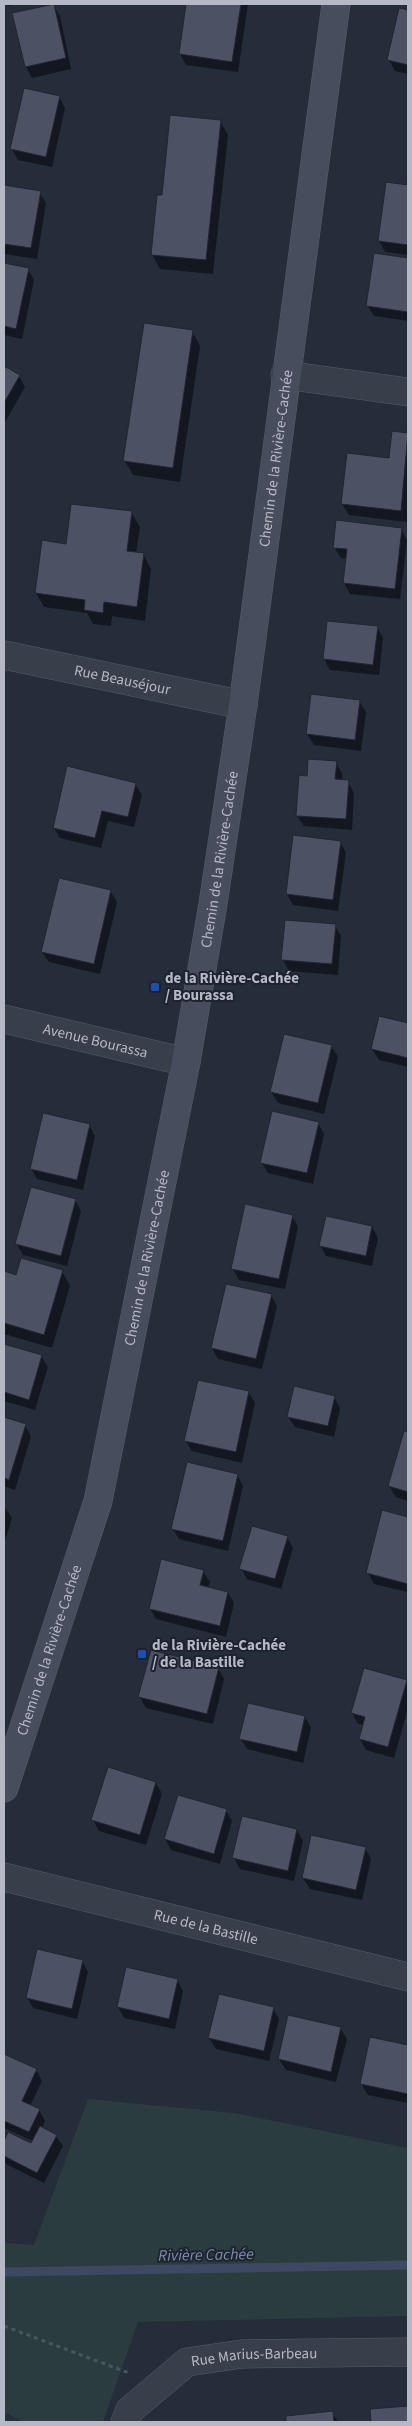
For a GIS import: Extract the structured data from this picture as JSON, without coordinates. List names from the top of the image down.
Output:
{
  "streets": {
    "street": [
      "Chemin de la Rivière-Cachée",
      "Rue Beauséjour",
      "Avenue Bourassa",
      "Rue de la Bastille",
      "Rue Marius-Barbeau"
    ]
  },
  "crossings": [
    ["Chemin de la Rivière-Cachée", "Rue Beauséjour"],
    ["Chemin de la Rivière-Cachée", "Avenue Bourassa"]
  ],
  "water": ["Rivière Cachée"],
  "places": {
    "transit": ["de la Rivière-Cachée / Bourassa", "de la Rivière-Cachée / de la Bastille"]
  }
}
